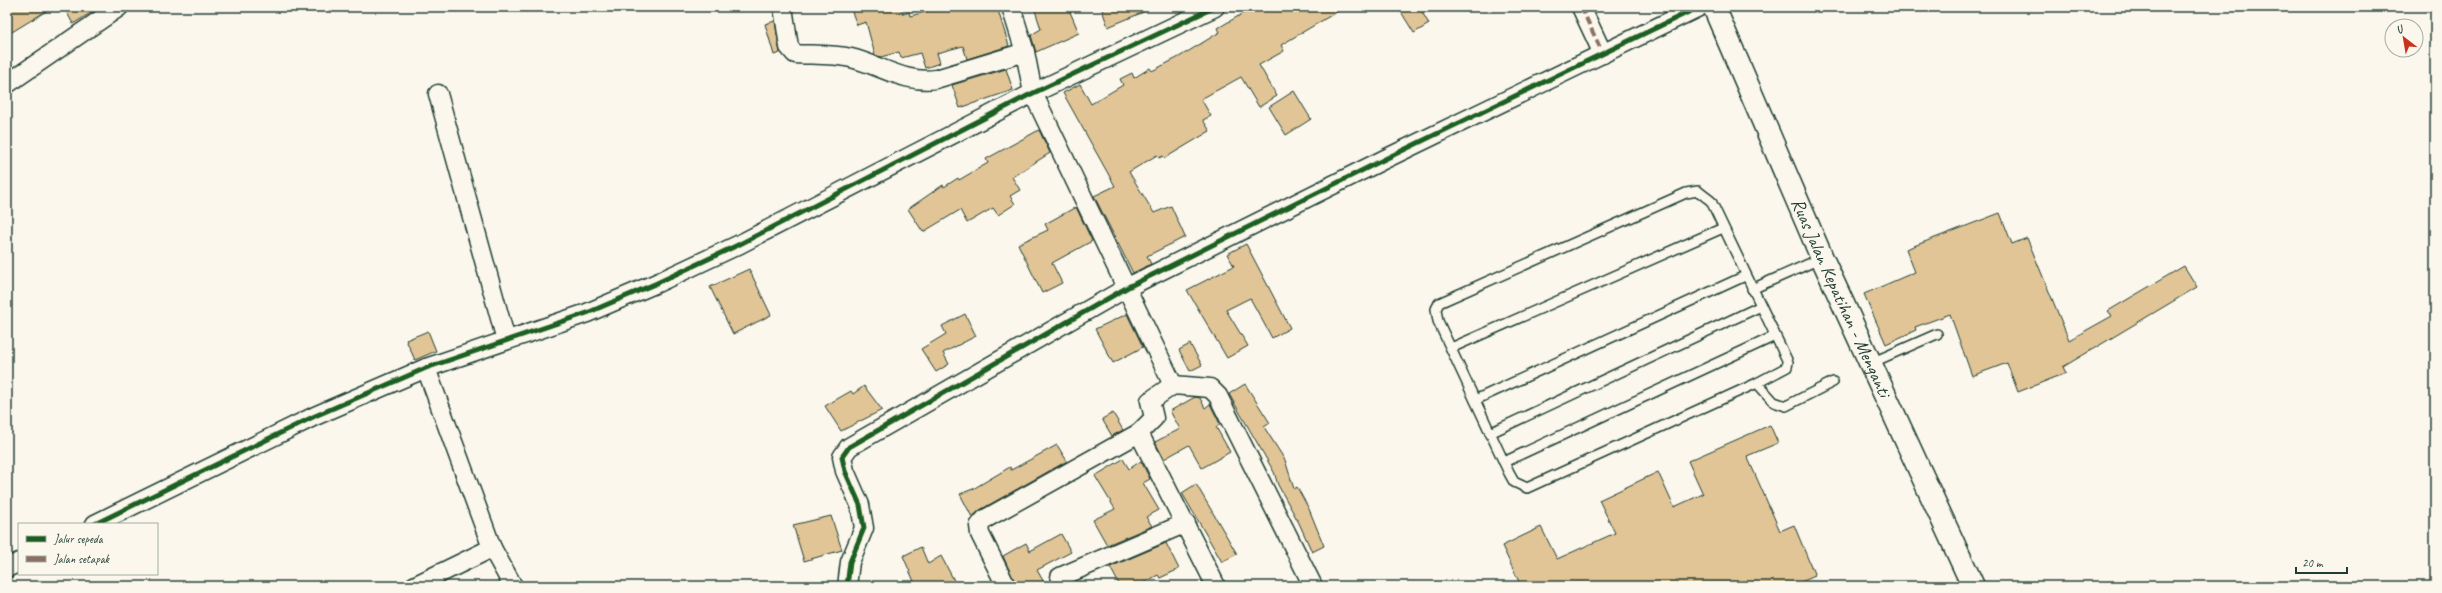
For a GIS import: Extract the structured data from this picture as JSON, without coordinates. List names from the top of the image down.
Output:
{
  "streets": {
    "main road": ["Ruas Jalan Kepatihan - Menganti"]
  },
  "legend": ["Jalur sepeda", "Jalan setapak"],
  "scale_bar": "20 m",
  "north": "top left"
}
